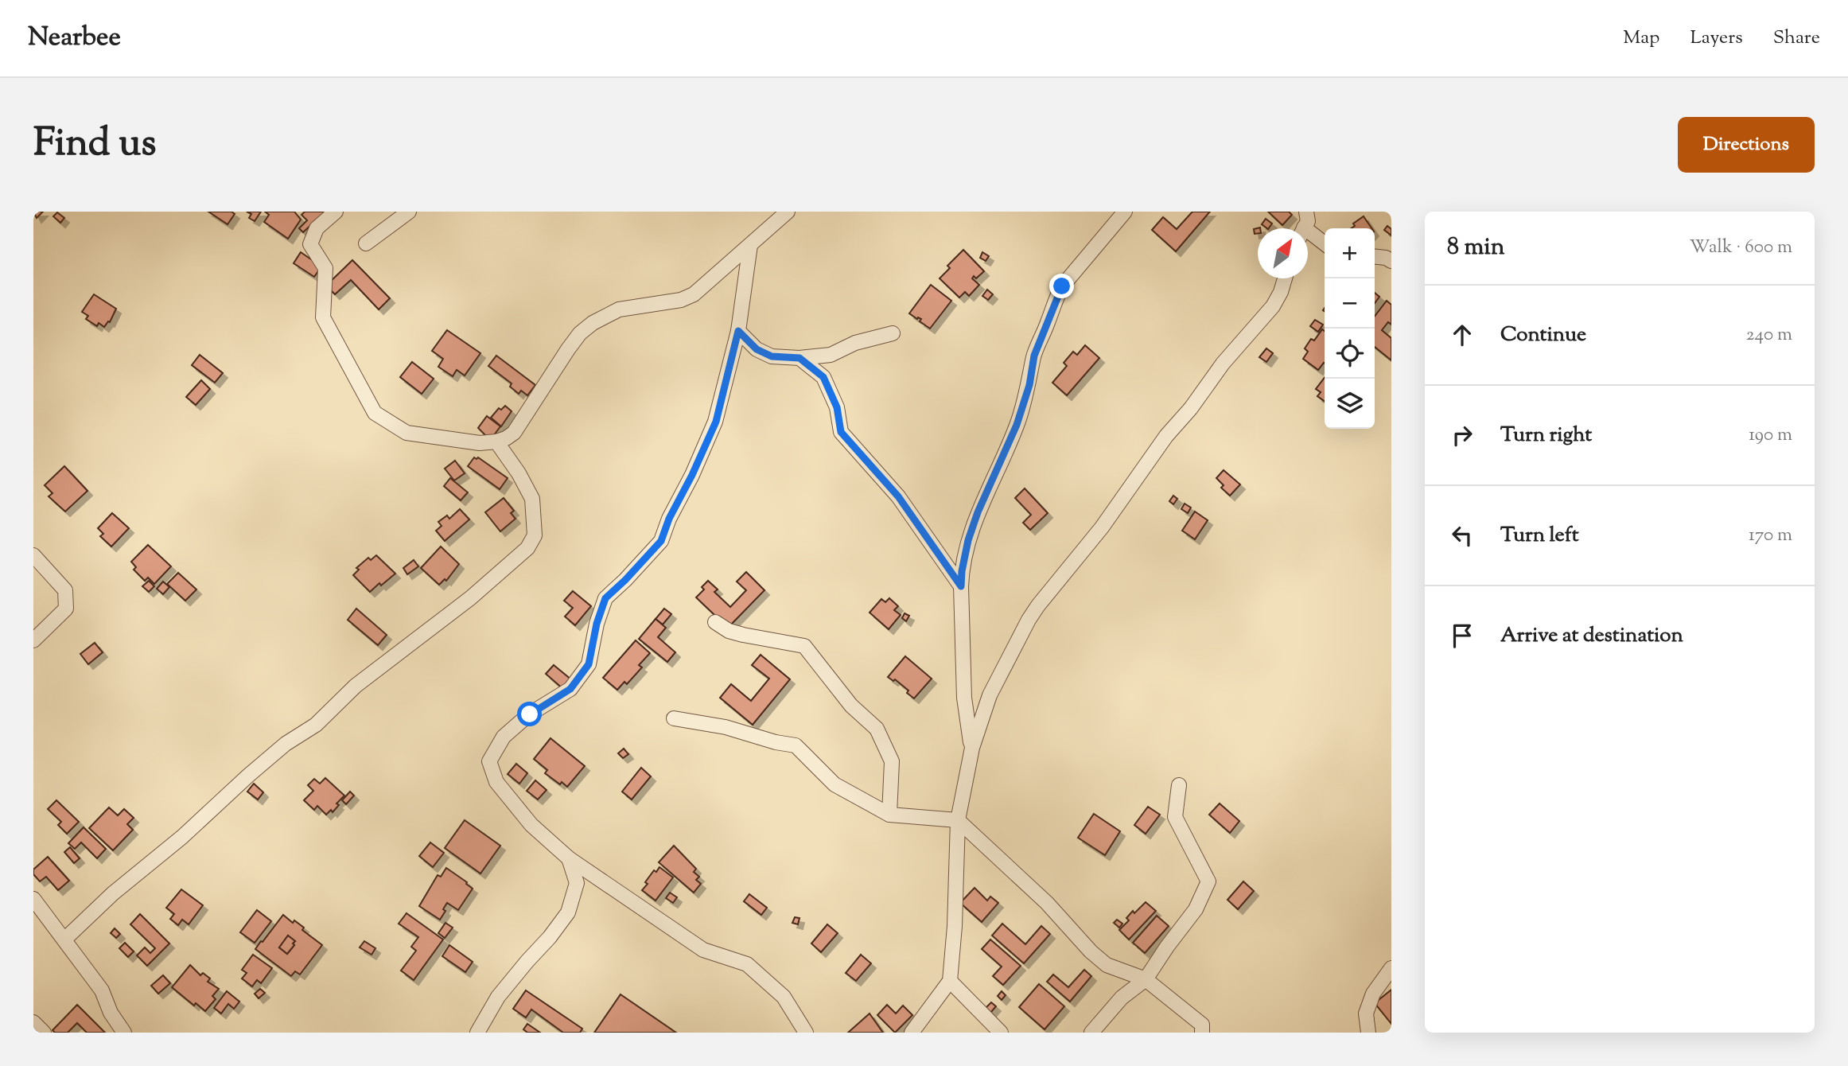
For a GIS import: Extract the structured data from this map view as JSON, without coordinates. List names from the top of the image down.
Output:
{
  "north": "top right",
  "page": {
    "header": "Nearbee",
    "nav": ["Map", "Layers", "Share"],
    "title": "Find us",
    "buttons": "Directions",
    "heading": ["8 min", "Walk · 600 m"],
    "map_buttons": ["+", "−"],
    "list": [
      ["Continue", "240 m"],
      ["Turn right", "190 m"],
      ["Turn left", "170 m"],
      "Arrive at destination"
    ]
  }
}
